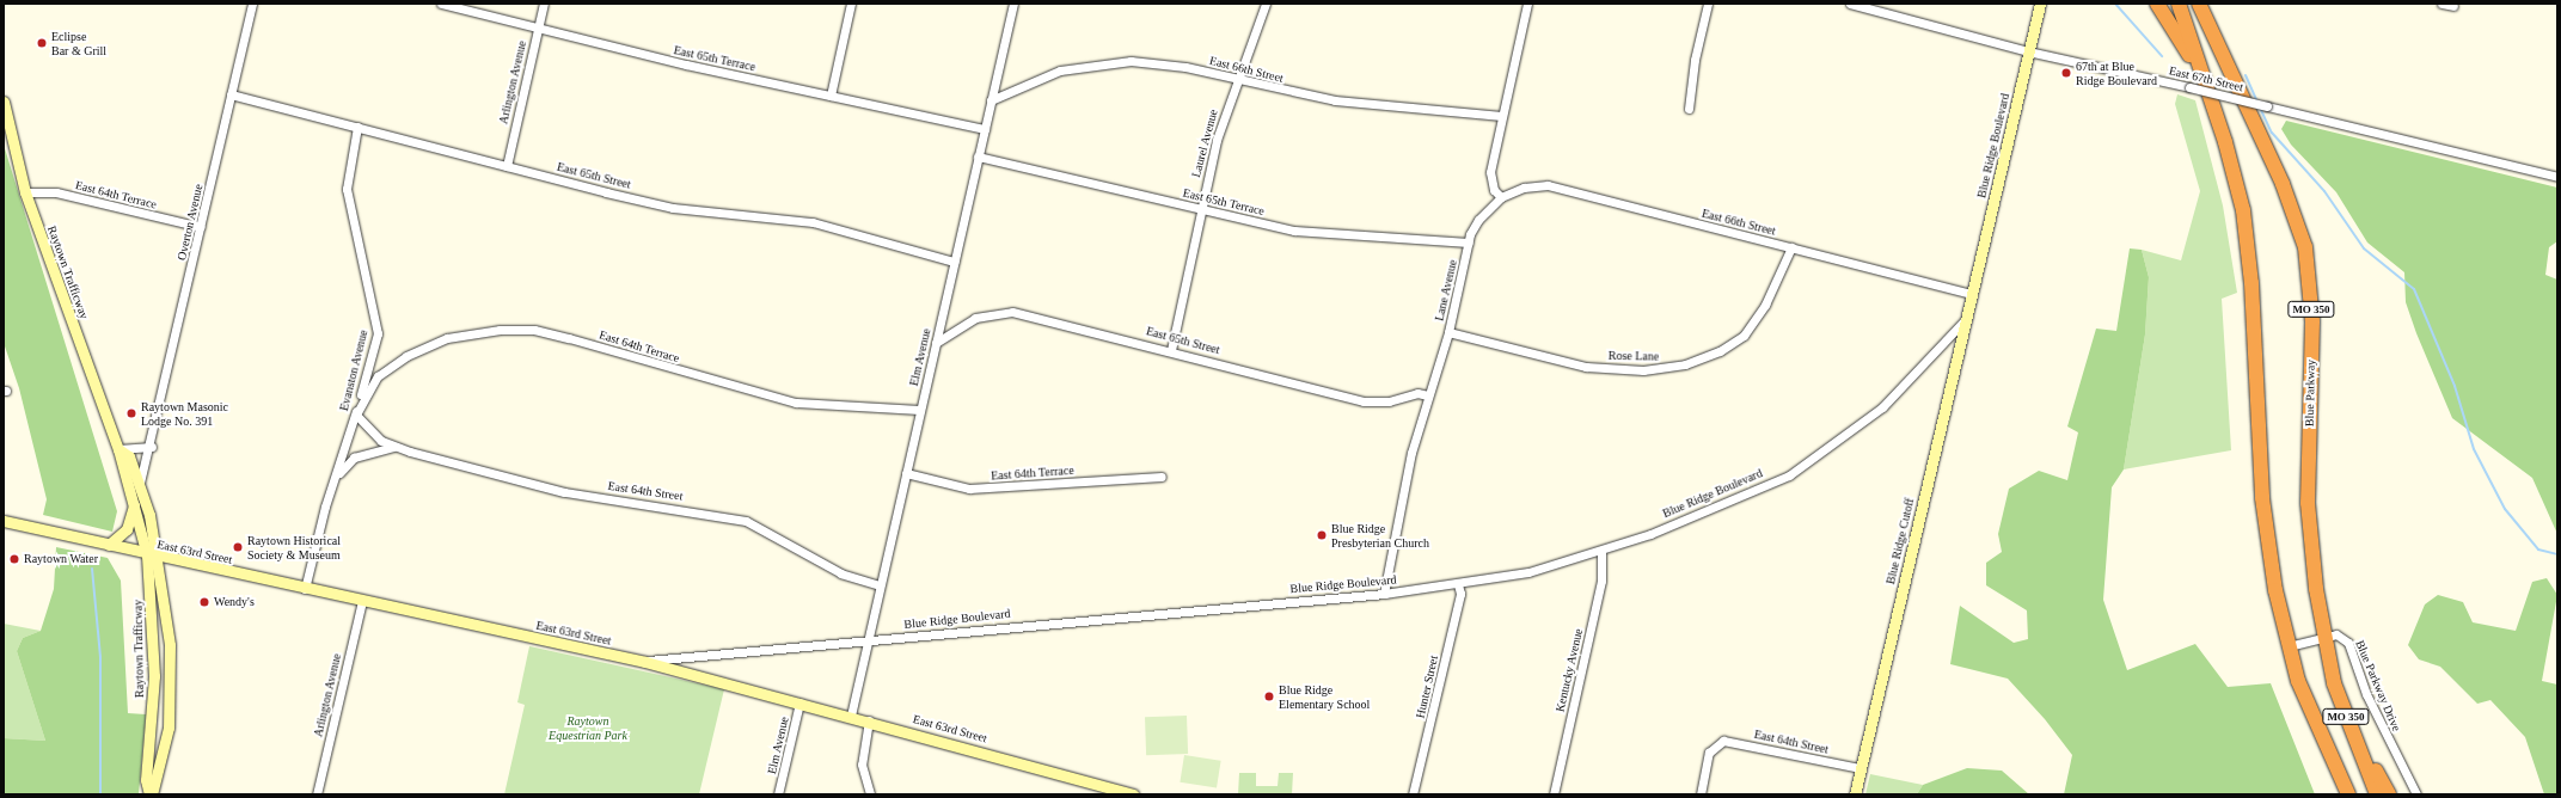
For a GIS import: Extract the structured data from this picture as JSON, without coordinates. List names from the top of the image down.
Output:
{
  "streets": {
    "highway": ["MO 350", "Blue Parkway"],
    "main road": [
      "Blue Ridge Boulevard",
      "Raytown Trafficway",
      "Blue Ridge Cutoff",
      "East 63rd Street"
    ],
    "street": [
      "East 65th Terrace",
      "East 66th Street",
      "East 67th Street",
      "Arlington Avenue",
      "Laurel Avenue",
      "East 65th Street",
      "East 64th Terrace",
      "Overton Avenue",
      "Lane Avenue",
      "Rose Lane",
      "Elm Avenue",
      "Evanston Avenue",
      "East 64th Street",
      "Kentucky Avenue",
      "Blue Parkway Drive",
      "Hunter Street"
    ]
  },
  "crossings": [
    ["East 65th Terrace", "Arlington Avenue"],
    ["East 65th Terrace", "Laurel Avenue"],
    ["East 65th Terrace", "Lane Avenue"],
    ["East 65th Terrace", "Elm Avenue"],
    ["East 66th Street", "Laurel Avenue"],
    ["East 66th Street", "Blue Ridge Boulevard"],
    ["East 66th Street", "Lane Avenue"],
    ["East 66th Street", "Rose Lane"],
    ["East 66th Street", "Elm Avenue"],
    ["East 66th Street", "Blue Ridge Cutoff"],
    ["East 67th Street", "Blue Ridge Boulevard"],
    ["Arlington Avenue", "East 65th Street"],
    ["Arlington Avenue", "East 63rd Street"],
    ["Laurel Avenue", "East 65th Street"],
    ["Blue Ridge Boulevard", "Lane Avenue"],
    ["Blue Ridge Boulevard", "Elm Avenue"],
    ["Blue Ridge Boulevard", "Blue Ridge Cutoff"],
    ["Blue Ridge Boulevard", "East 63rd Street"],
    ["Blue Ridge Boulevard", "Kentucky Avenue"],
    ["Blue Ridge Boulevard", "Hunter Street"],
    ["East 65th Street", "Overton Avenue"],
    ["East 65th Street", "Lane Avenue"],
    ["East 65th Street", "Elm Avenue"],
    ["East 65th Street", "Evanston Avenue"],
    ["East 64th Terrace", "Overton Avenue"],
    ["East 64th Terrace", "Raytown Trafficway"],
    ["East 64th Terrace", "Elm Avenue"],
    ["East 64th Terrace", "Evanston Avenue"],
    ["East 64th Terrace", "East 64th Street"],
    ["Overton Avenue", "Raytown Trafficway"],
    ["Raytown Trafficway", "East 63rd Street"],
    ["Lane Avenue", "Rose Lane"],
    ["MO 350", "Blue Parkway Drive"],
    ["Elm Avenue", "East 64th Street"],
    ["Elm Avenue", "East 63rd Street"],
    ["Evanston Avenue", "East 64th Street"],
    ["Evanston Avenue", "East 63rd Street"],
    ["Blue Parkway", "Blue Parkway Drive"],
    ["East 64th Street", "Blue Ridge Cutoff"]
  ],
  "parks": ["Raytown Equestrian Park"],
  "places": [
    "Eclipse Bar & Grill",
    "67th at Blue Ridge Boulevard",
    "Raytown Masonic Lodge No. 391",
    "Blue Ridge Presbyterian Church",
    "Raytown Historical Society & Museum",
    "Raytown Water",
    "Wendy's",
    "Blue Ridge Elementary School"
  ]
}
